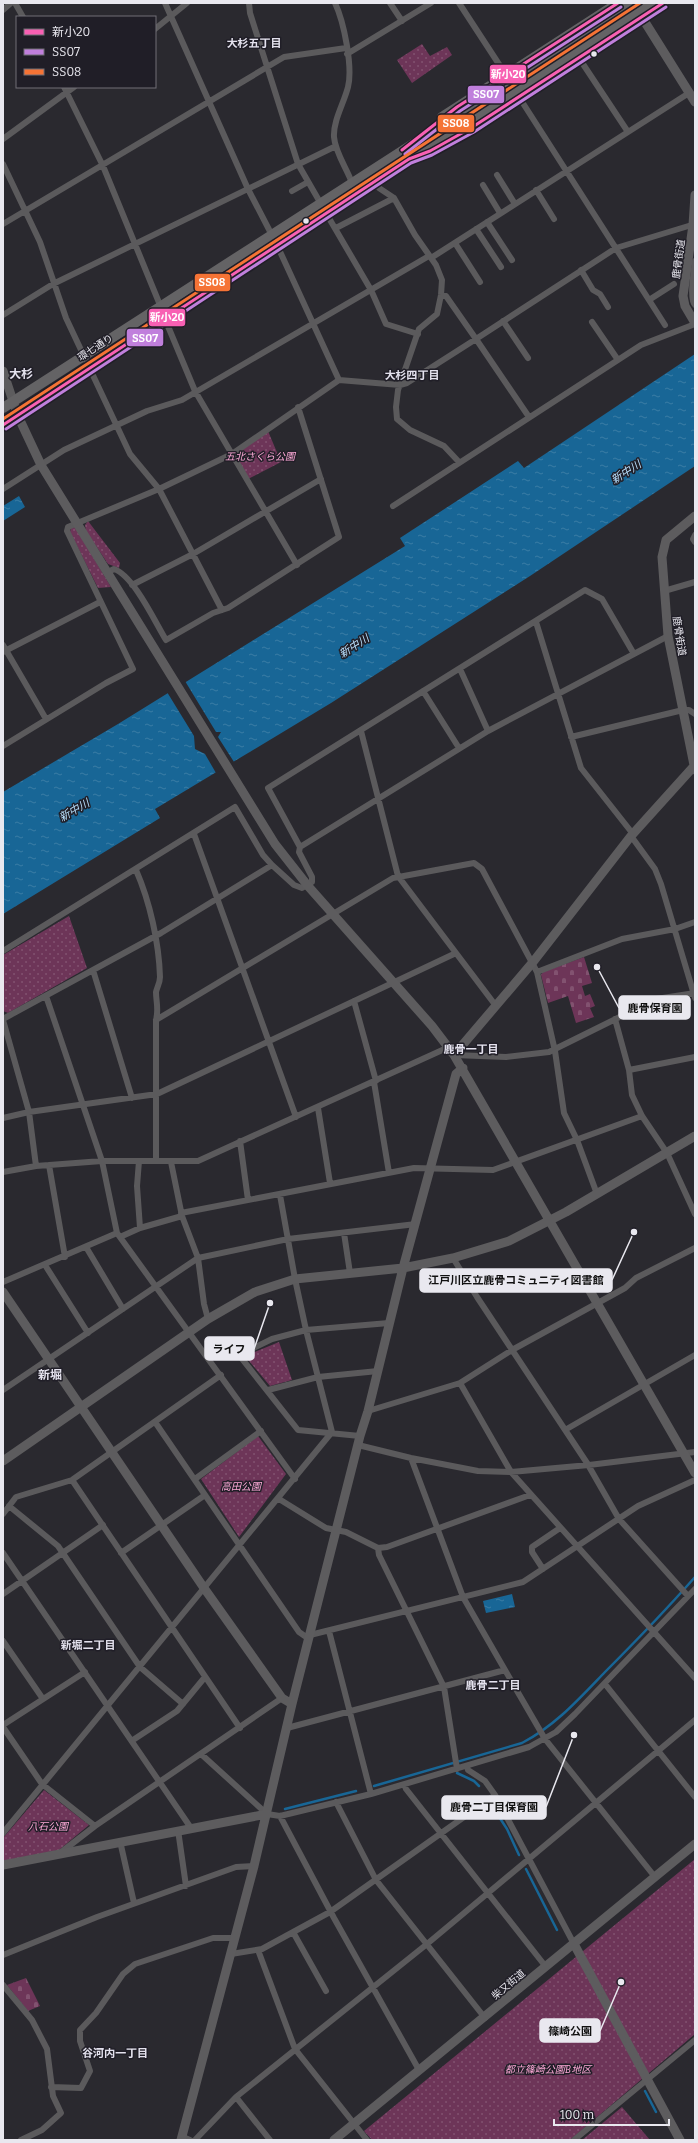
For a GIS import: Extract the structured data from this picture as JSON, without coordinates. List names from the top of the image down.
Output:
{
  "streets": {
    "main road": ["環七通り"],
    "street": ["鹿骨街道", "柴又街道"]
  },
  "districts": [
    "大杉五丁目",
    "大杉",
    "大杉四丁目",
    "鹿骨一丁目",
    "新堀",
    "新堀二丁目",
    "鹿骨二丁目",
    "谷河内一丁目"
  ],
  "water": ["新中川"],
  "parks": [
    "五北さくら公園",
    "高田公園",
    "八石公園",
    "都立篠崎公園B地区"
  ],
  "places": [
    "鹿骨保育園",
    "江戸川区立鹿骨コミュニティ図書館",
    "ライフ",
    "鹿骨二丁目保育園",
    "篠崎公園"
  ],
  "lines": ["transit line 新小20", "transit line SS08", "transit line SS07"],
  "legend": ["新小20", "SS07", "SS08"],
  "scale_bar": "100 m"
}
